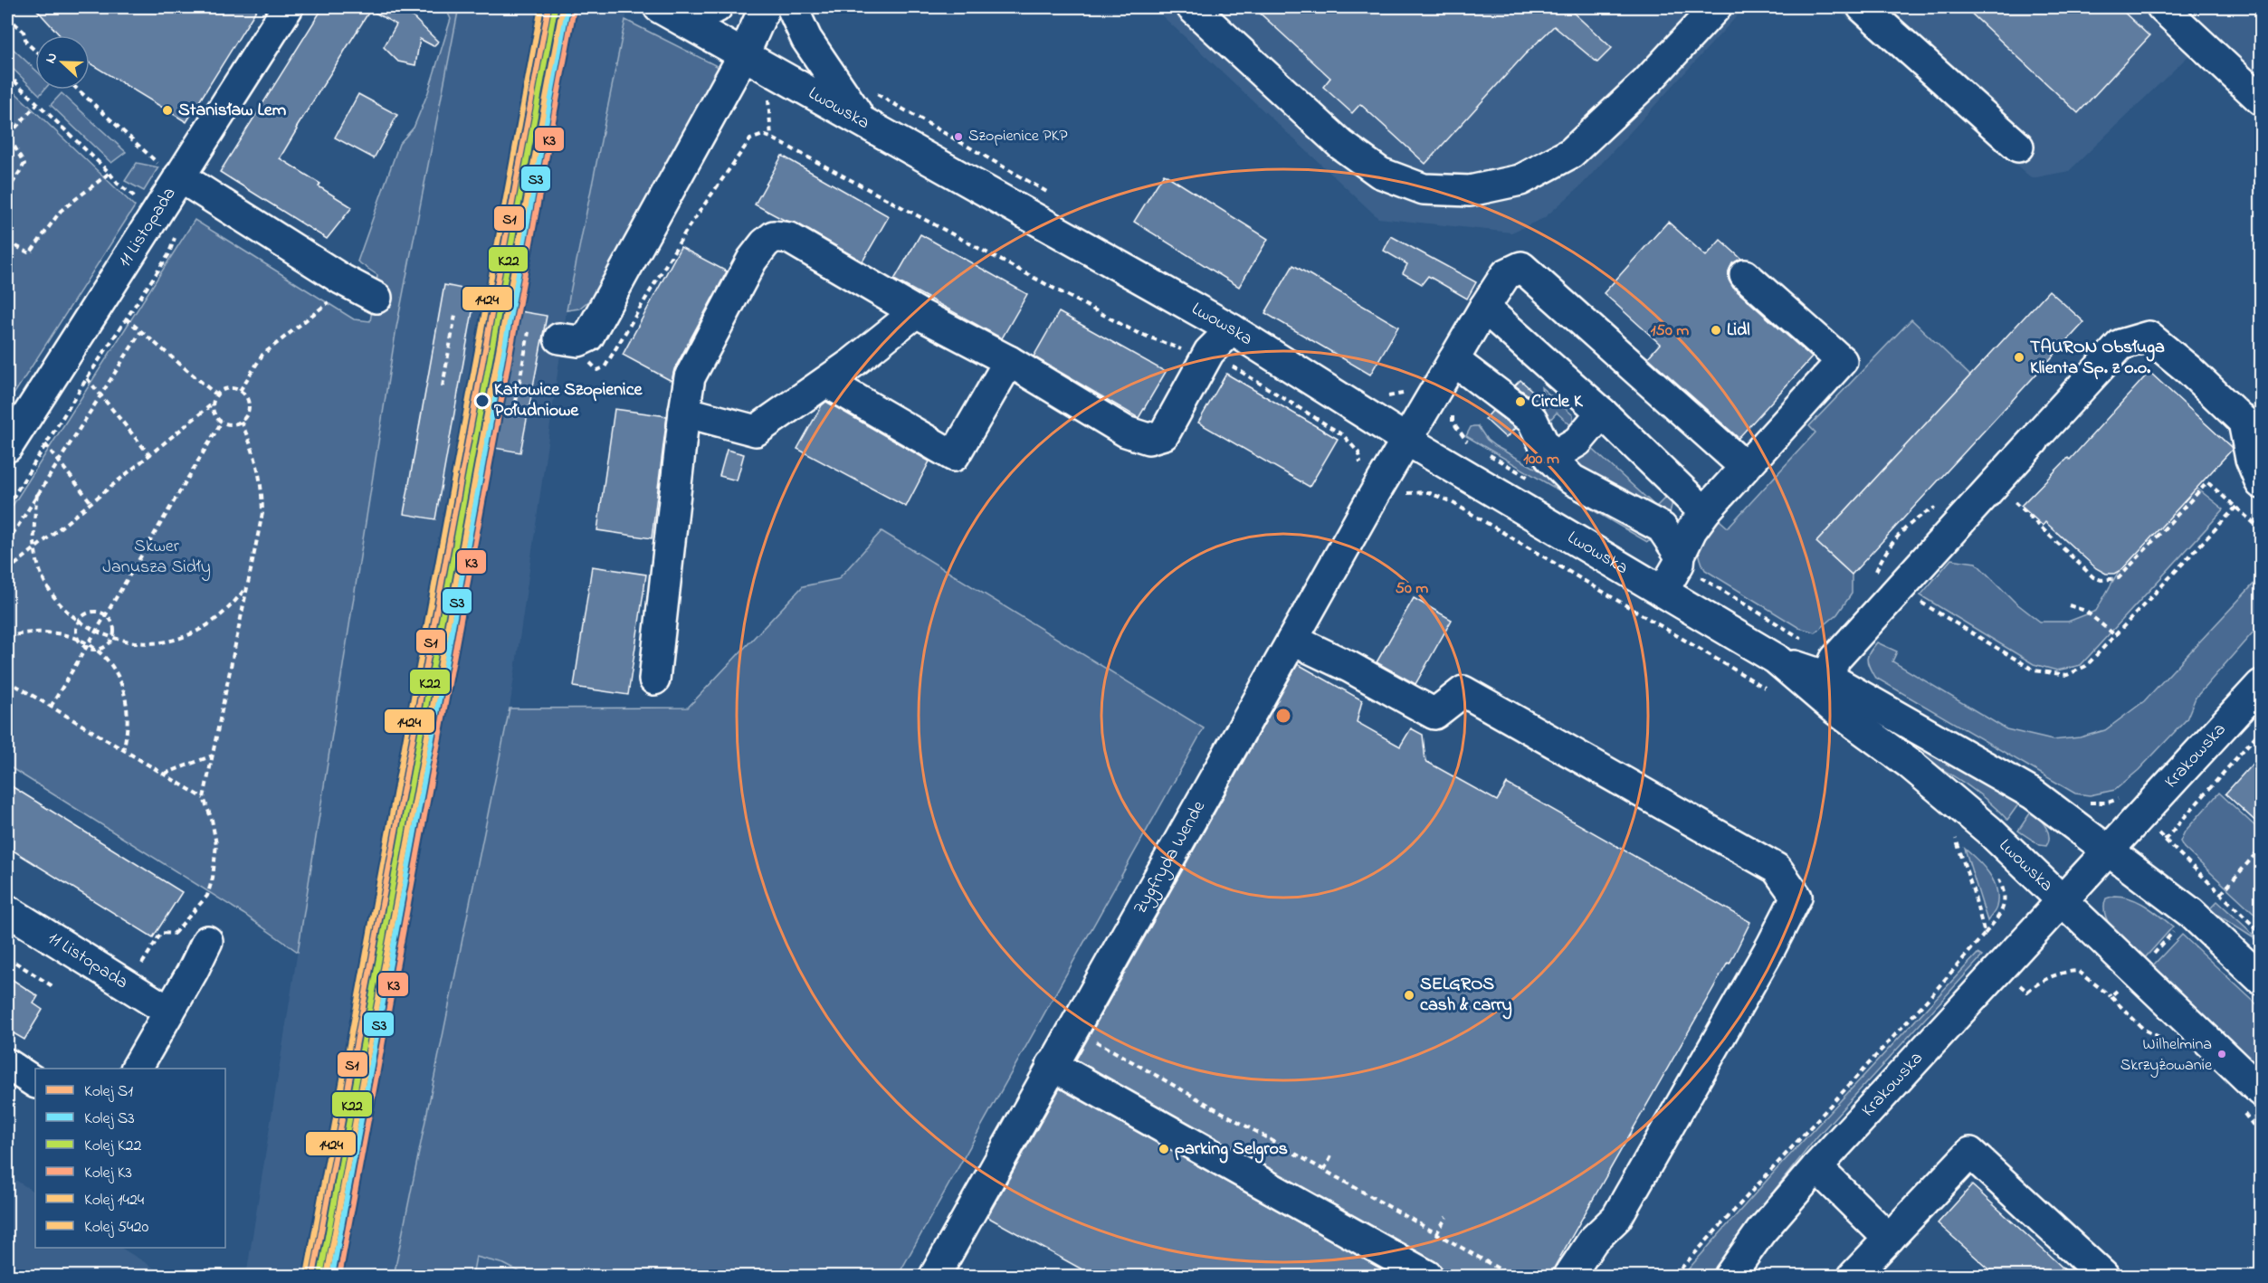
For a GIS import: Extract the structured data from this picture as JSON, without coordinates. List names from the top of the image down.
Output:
{
  "streets": {
    "street": [
      "Lwowska",
      "11 Listopada",
      "Krakowska",
      "Zygfryda Wende"
    ]
  },
  "crossings": [
    ["Lwowska", "Krakowska"],
    ["Lwowska", "Zygfryda Wende"]
  ],
  "parks": ["Skwer Janusza Sidły"],
  "places": [
    "Stanisław Lem",
    "Szopienice PKP",
    "Lidl",
    "TAURON Obsługa Klienta Sp. z o.o.",
    "Katowice Szopienice Południowe",
    "Circle K",
    "SELGROS cash & carry",
    "Wilhelmina Skrzyżowanie",
    "parking Selgros"
  ],
  "lines": [
    "rail line S1",
    "rail line S3",
    "rail line 1424",
    "rail line K22",
    "rail line K3",
    "rail line 5420"
  ],
  "legend": [
    "Kolej S1",
    "Kolej S3",
    "Kolej K22",
    "Kolej K3",
    "Kolej 1424",
    "Kolej 5420"
  ],
  "north": "left",
  "rings": ["150 m", "100 m", "50 m"]
}
